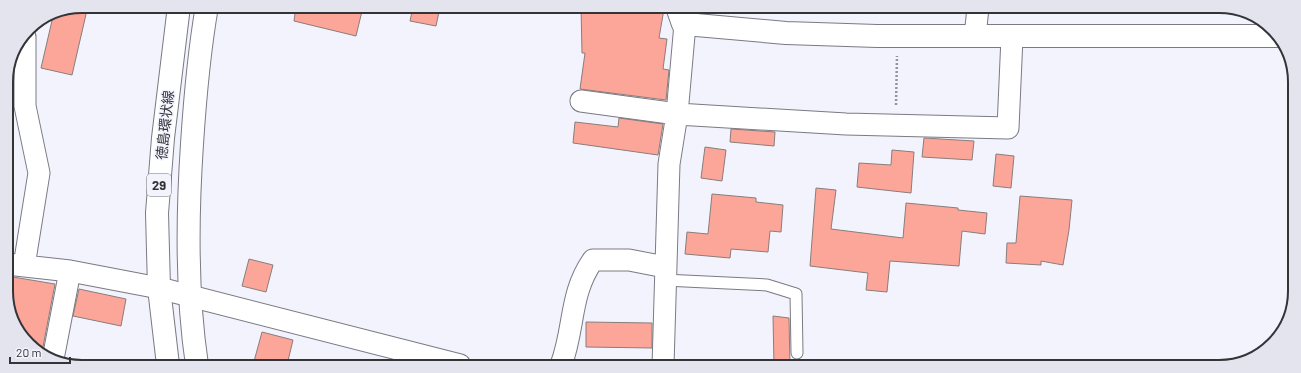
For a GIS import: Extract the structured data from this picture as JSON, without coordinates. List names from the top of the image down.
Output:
{
  "streets": {
    "main road": ["徳島環状線", "29"]
  },
  "scale_bar": "20 m"
}
